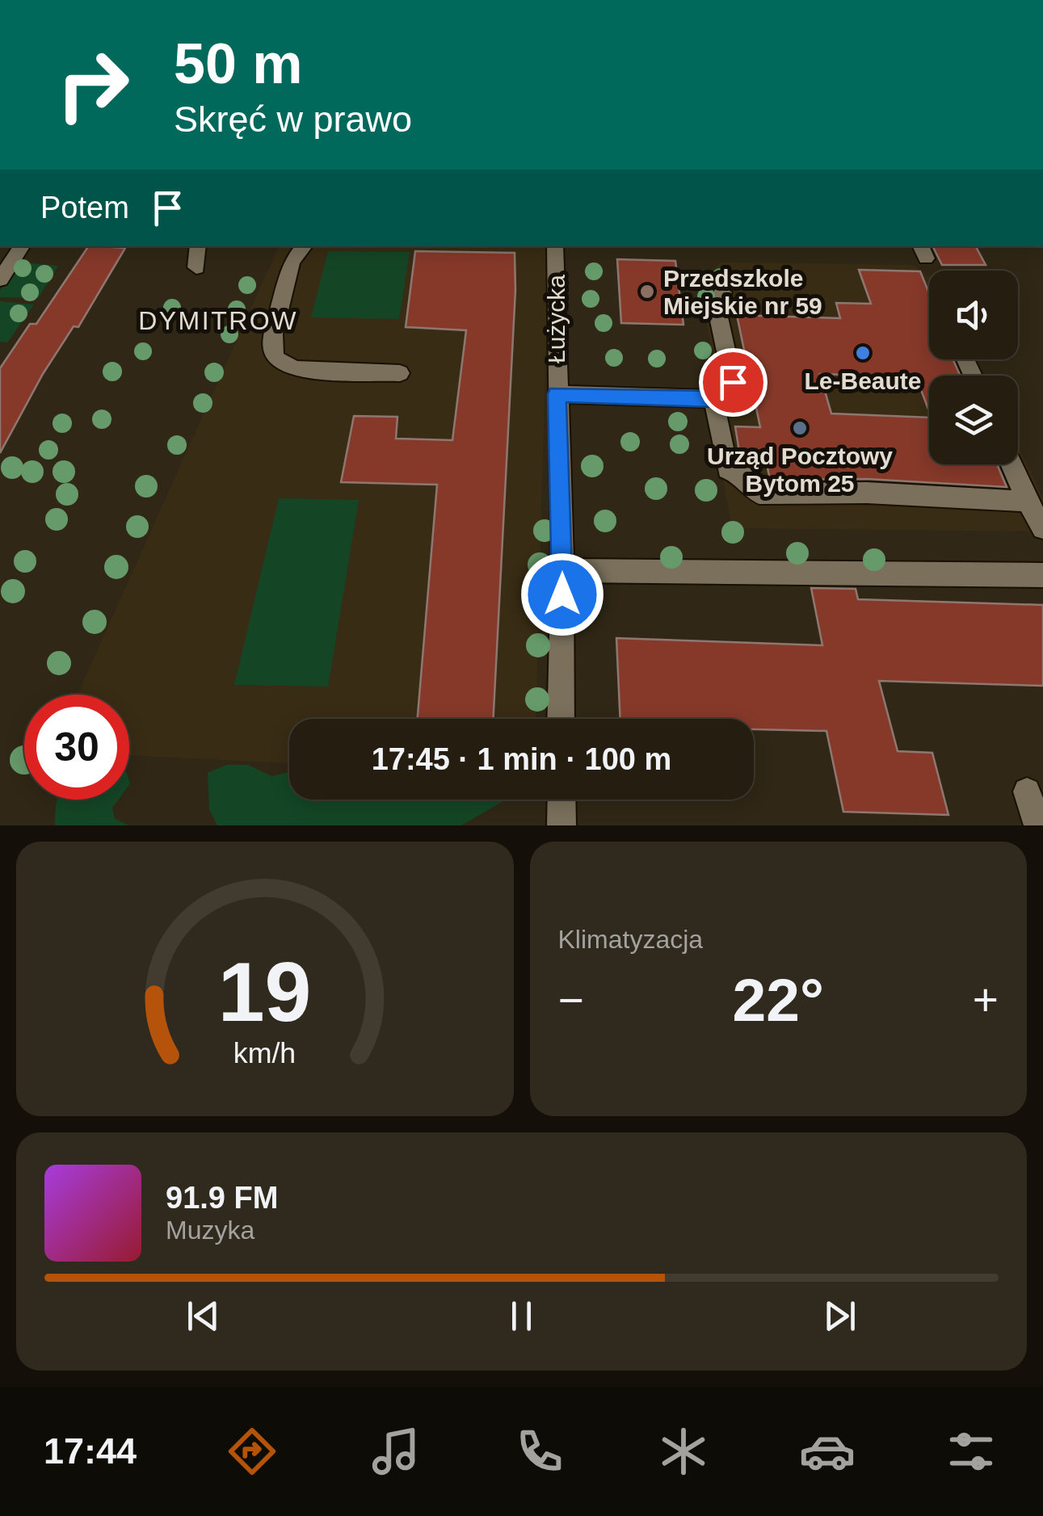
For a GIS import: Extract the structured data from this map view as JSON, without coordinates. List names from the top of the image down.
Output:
{
  "streets": {
    "street": ["Łużycka"]
  },
  "districts": ["DYMITROW"],
  "places": ["Przedszkole Miejskie nr 59", "Le-Beaute", "Urząd Pocztowy Bytom 25"],
  "page": {
    "turn": ["50 m", "Skręć w prawo"],
    "then": "Potem",
    "limit": "30",
    "trip": "17:45 · 1 min · 100 m",
    "tile": "Klimatyzacja",
    "heat": ["−", "22°", "+"],
    "song": ["91.9 FM", "Muzyka"],
    "tabs": "17:44",
    "gauge": ["19", "km/h"]
  }
}
